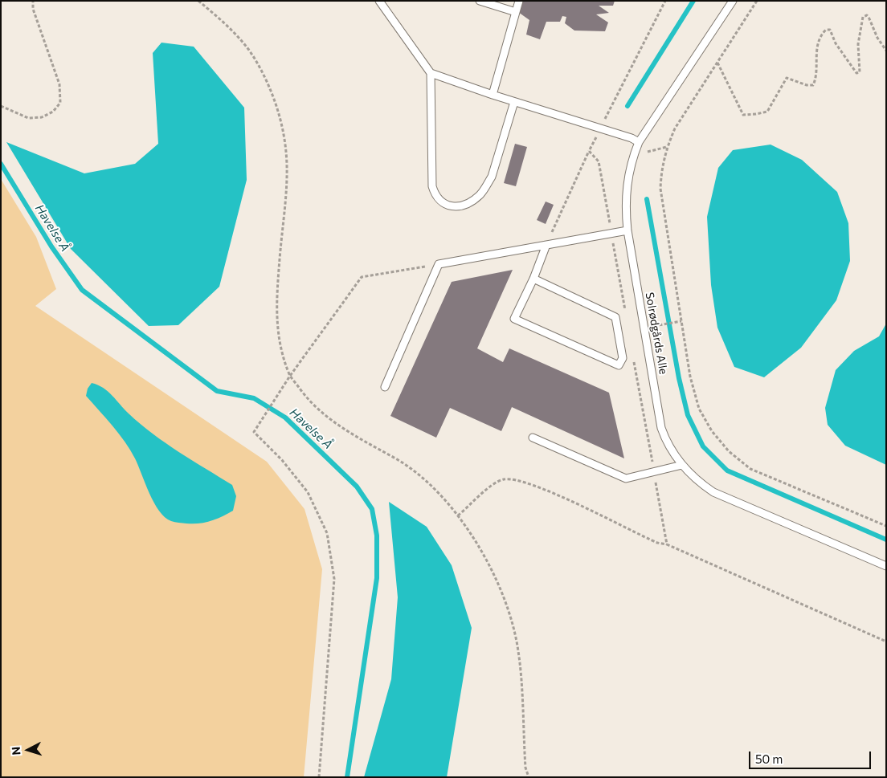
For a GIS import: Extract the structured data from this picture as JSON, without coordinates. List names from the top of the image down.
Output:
{
  "streets": {
    "lane": ["Solrødgårds Alle"]
  },
  "water": ["Havelse Å"],
  "scale_bar": "50 m",
  "north": "left"
}
